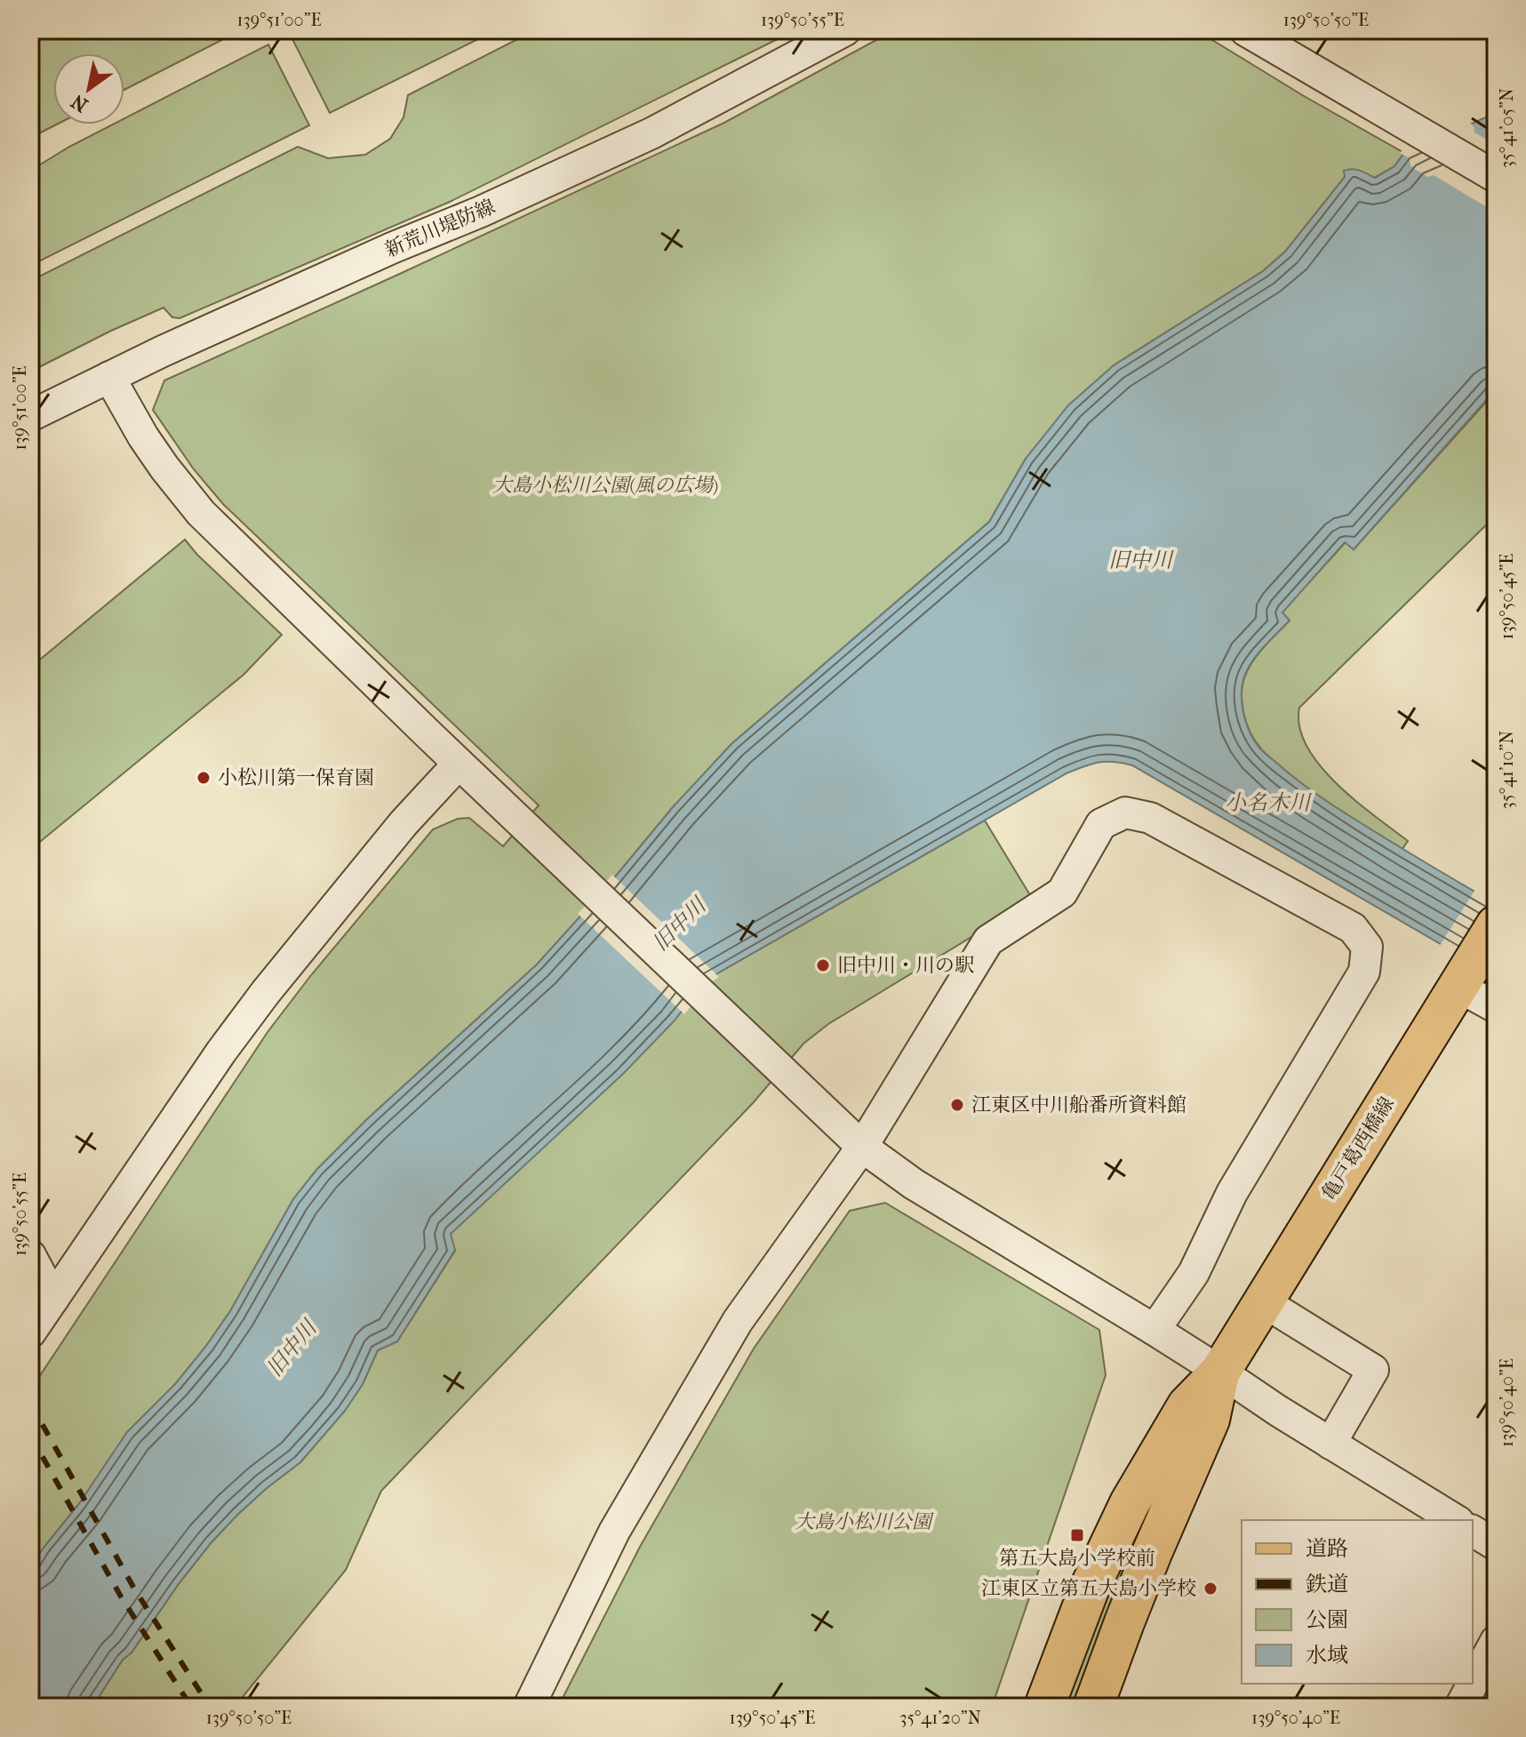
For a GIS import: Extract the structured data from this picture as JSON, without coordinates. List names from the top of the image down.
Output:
{
  "streets": {
    "main road": ["亀戸葛西橋線"],
    "street": ["新荒川堤防線"]
  },
  "water": ["旧中川", "小名木川"],
  "parks": ["大島小松川公園(風の広場)", "大島小松川公園"],
  "places": {
    "other": [
      "小松川第一保育園",
      "旧中川・川の駅",
      "江東区中川船番所資料館",
      "江東区立第五大島小学校"
    ],
    "transit": ["第五大島小学校前"]
  },
  "legend": [
    "道路",
    "鉄道",
    "公園",
    "水域"
  ],
  "north": "bottom left",
  "coordinates": [
    "139°51'00\"E",
    "139°50'55\"E",
    "139°50'50\"E",
    "35°41'05\"N",
    "139°50'45\"E",
    "35°41'10\"N",
    "139°50'40\"E",
    "35°41'20\"N"
  ]
}
